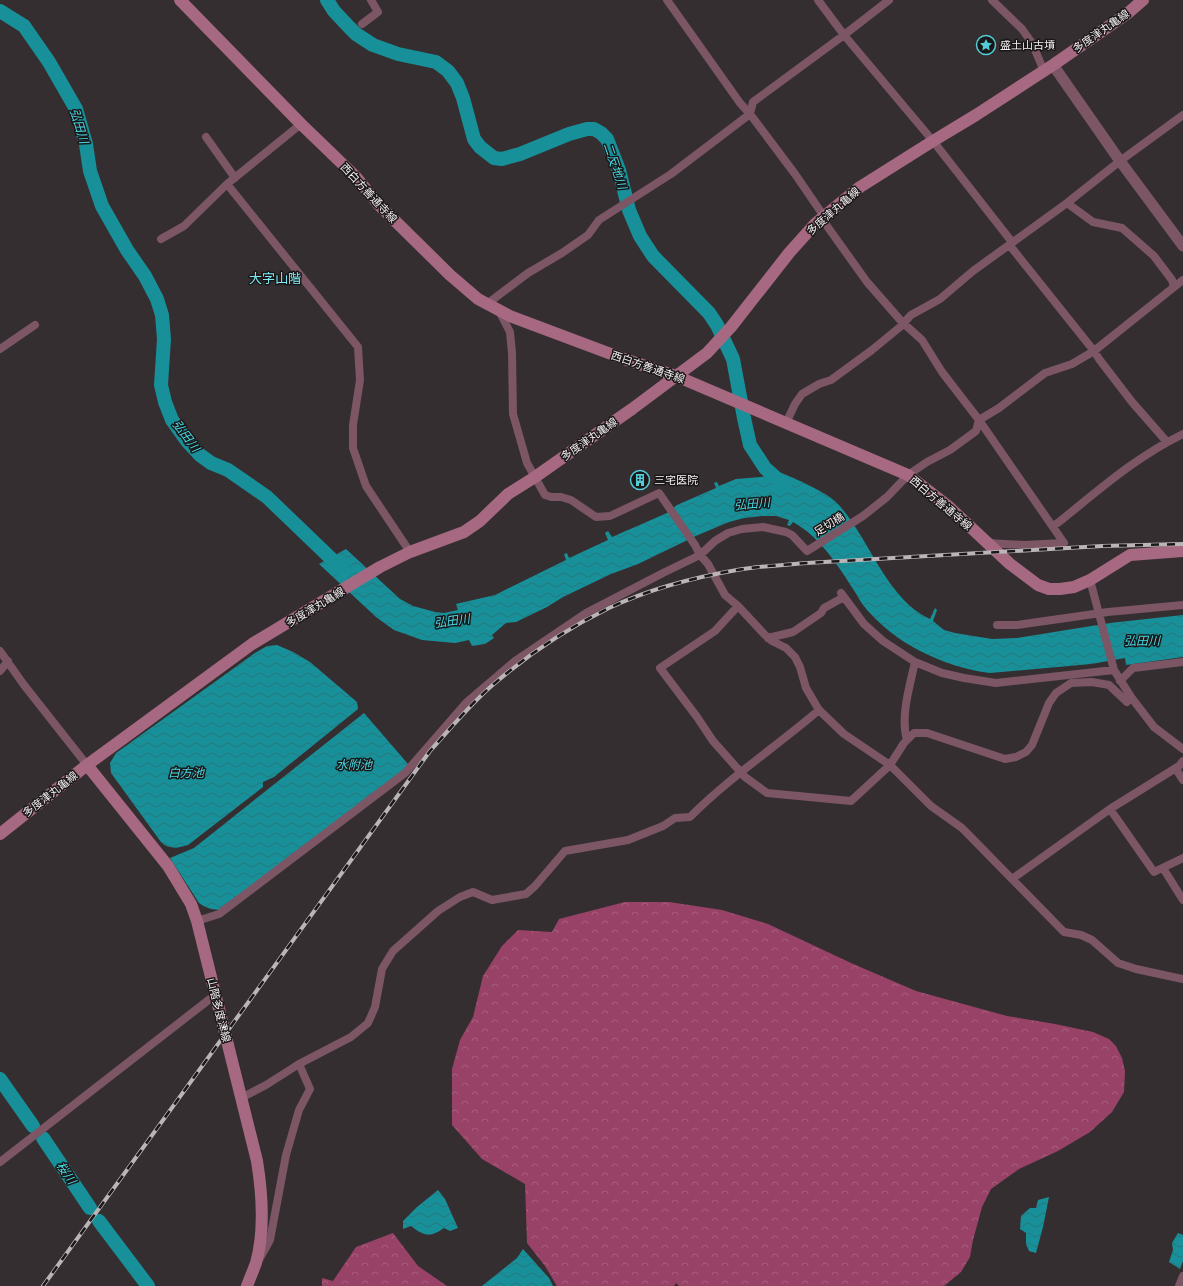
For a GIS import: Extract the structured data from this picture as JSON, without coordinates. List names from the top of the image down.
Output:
{
  "streets": {
    "main road": ["多度津丸亀線", "西白方善通寺線", "山階多度津線"],
    "street": ["足切橋"]
  },
  "crossings": [
    ["多度津丸亀線", "西白方善通寺線"],
    ["多度津丸亀線", "山階多度津線"],
    ["西白方善通寺線", "足切橋"]
  ],
  "districts": ["大字山階"],
  "water": [
    "弘田川",
    "二反地川",
    "水附池",
    "白方池",
    "桜川"
  ],
  "places": {
    "place": ["盛土山古墳"],
    "building": ["三宅医院"]
  }
}
